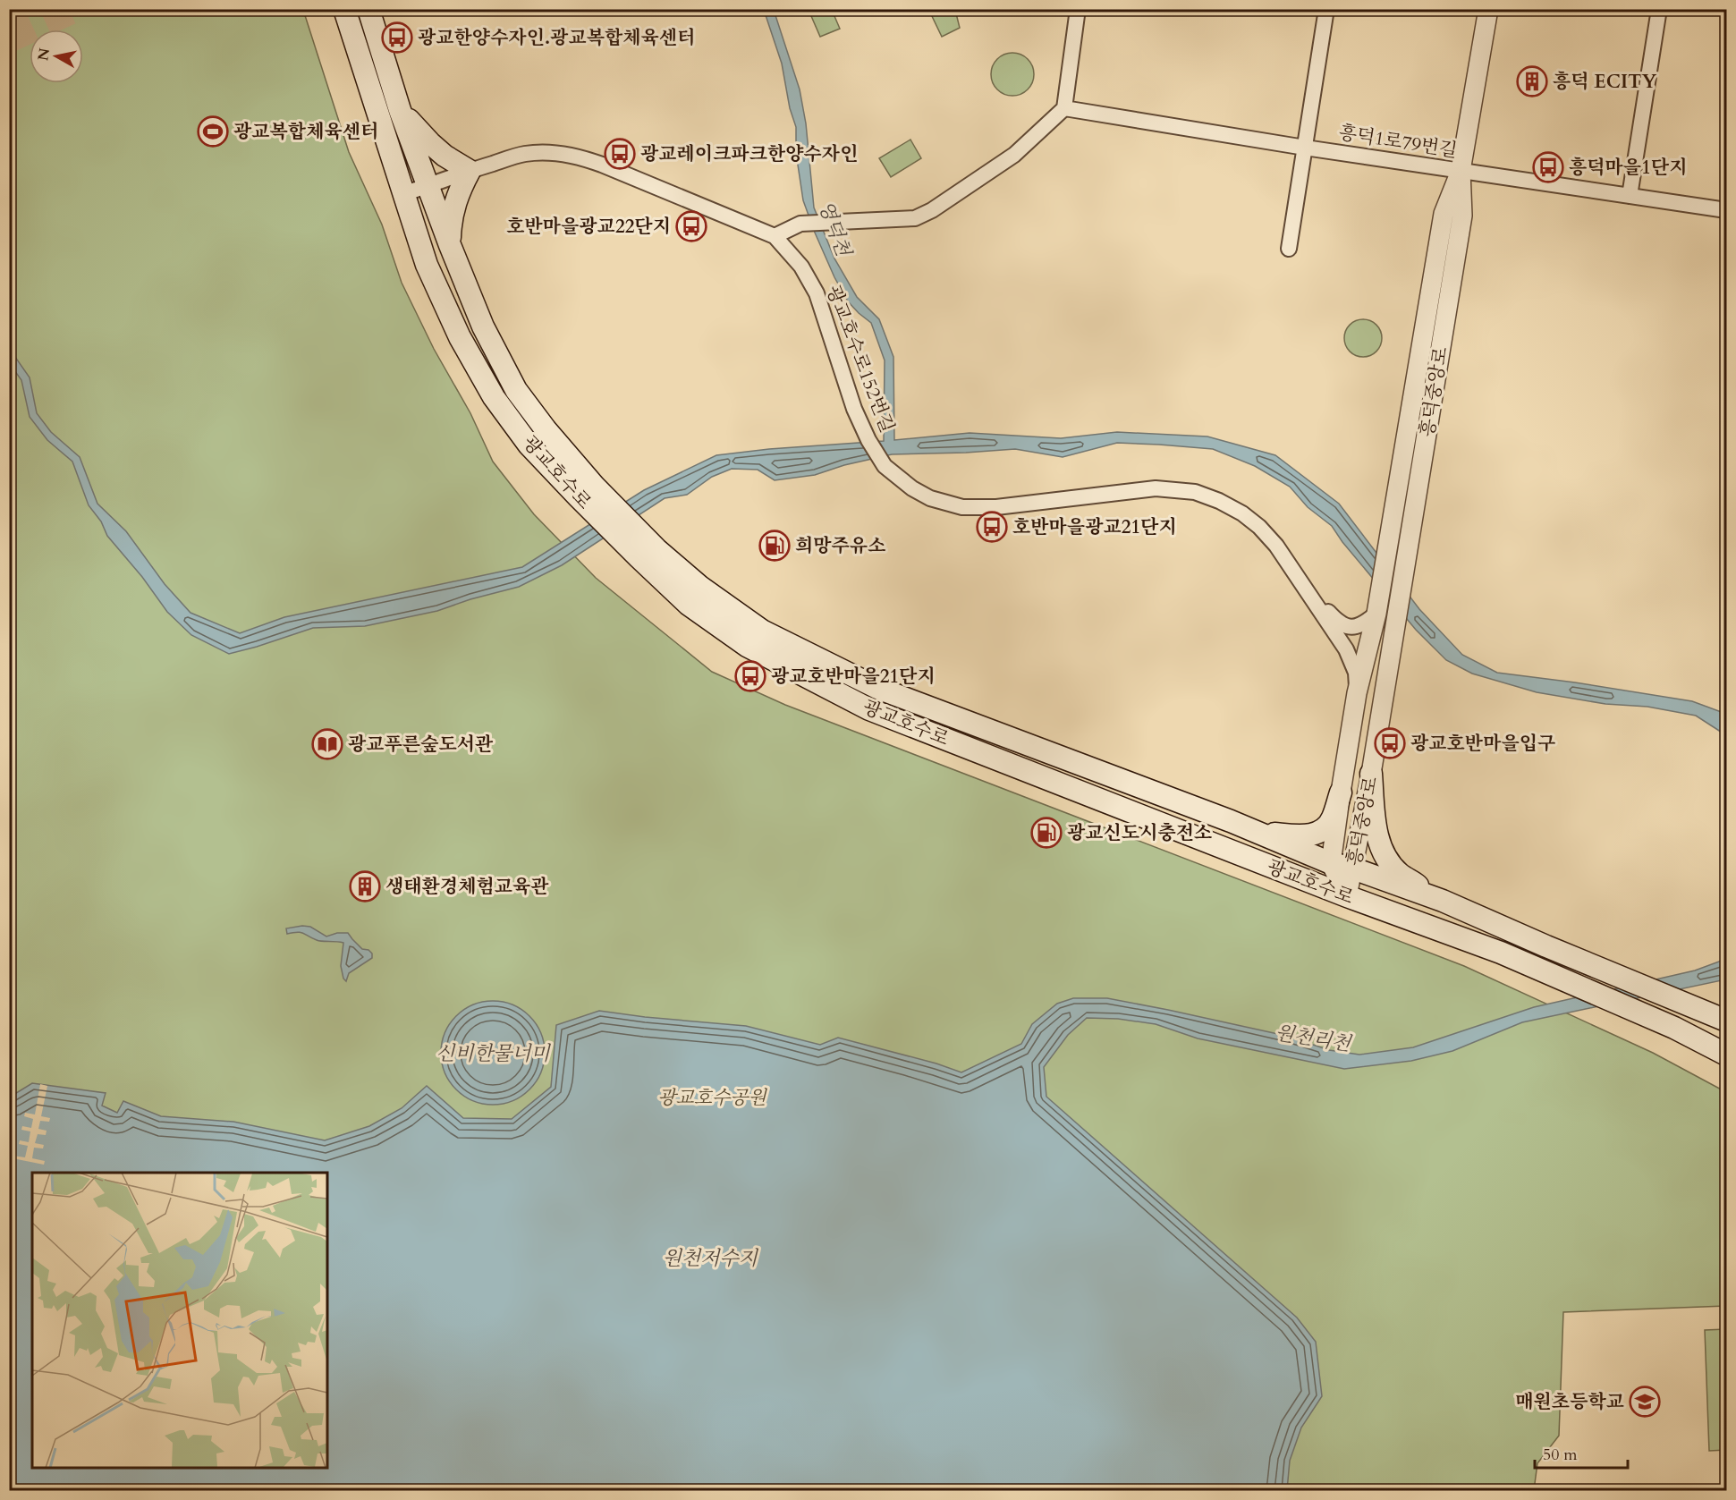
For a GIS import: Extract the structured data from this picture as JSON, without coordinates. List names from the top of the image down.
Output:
{
  "streets": {
    "main road": ["광교호수로"],
    "street": ["흥덕1로79번길", "광교호수로152번길", "흥덕중앙로"]
  },
  "crossings": [
    ["흥덕1로79번길", "흥덕중앙로"],
    ["광교호수로152번길", "흥덕중앙로"],
    ["광교호수로152번길", "광교호수로"],
    ["흥덕중앙로", "광교호수로"]
  ],
  "water": [
    "영덕천",
    "원천리천",
    "신비한물너미",
    "원천저수지"
  ],
  "parks": ["광교호수공원"],
  "places": {
    "bus stop": [
      "광교한양수자인.광교복합체육센터",
      "광교레이크파크한양수자인",
      "흥덕마을1단지",
      "호반마을광교22단지",
      "호반마을광교21단지",
      "광교호반마을21단지",
      "광교호반마을입구"
    ],
    "building": ["흥덕 ECITY", "생태환경체험교육관"],
    "sports": ["광교복합체육센터"],
    "fuel station": ["희망주유소", "광교신도시충전소"],
    "library": ["광교푸른숲도서관"],
    "school or university": ["매원초등학교"]
  },
  "scale_bar": "50 m",
  "north": "left"
}
